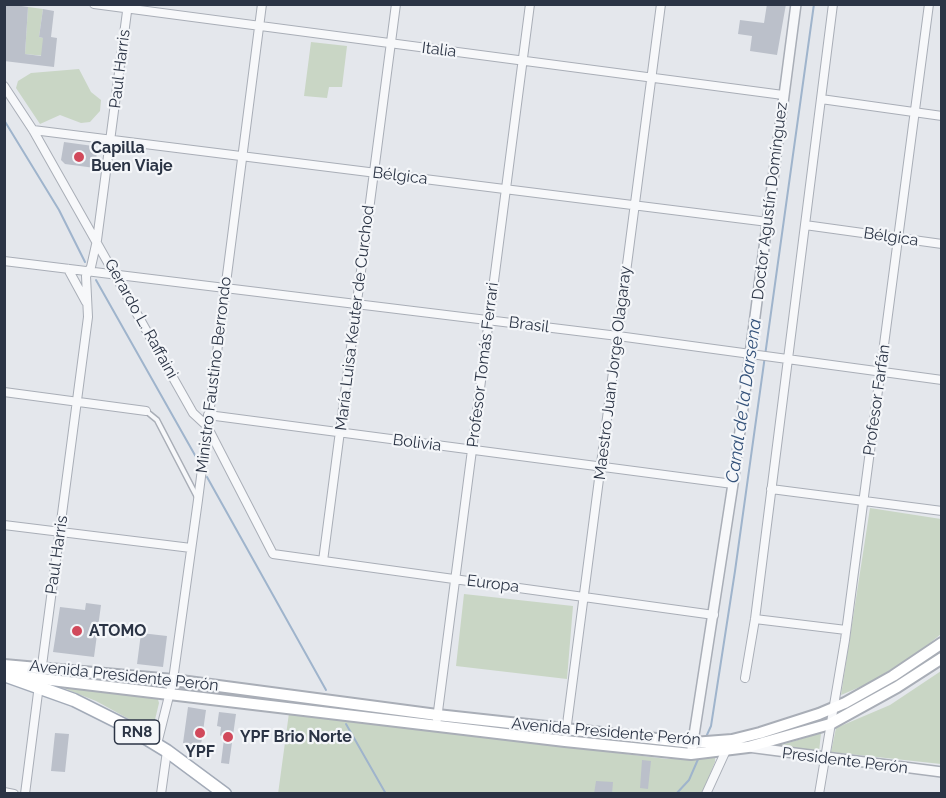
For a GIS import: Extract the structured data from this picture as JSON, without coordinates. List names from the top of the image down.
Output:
{
  "streets": {
    "main road": ["Avenida Presidente Perón", "RN8"],
    "street": [
      "Italia",
      "Paul Harris",
      "Bélgica",
      "Doctor Agustín Domínguez",
      "María Luisa Keuter de Curchod",
      "Gerardo L. Raffaini",
      "Brasil",
      "Profesor Tomás Ferrari",
      "Maestro Juan Jorge Olagaray",
      "Ministro Faustino Berrondo",
      "Profesor Farfán",
      "Bolivia",
      "Europa",
      "Presidente Perón"
    ]
  },
  "crossings": [
    ["Italia", "Paul Harris"],
    ["Italia", "Doctor Agustín Domínguez"],
    ["Italia", "María Luisa Keuter de Curchod"],
    ["Italia", "Profesor Tomás Ferrari"],
    ["Italia", "Maestro Juan Jorge Olagaray"],
    ["Italia", "Ministro Faustino Berrondo"],
    ["Paul Harris", "Bélgica"],
    ["Paul Harris", "Gerardo L. Raffaini"],
    ["Paul Harris", "Brasil"],
    ["Paul Harris", "Avenida Presidente Perón"],
    ["Paul Harris", "RN8"],
    ["Bélgica", "Doctor Agustín Domínguez"],
    ["Bélgica", "María Luisa Keuter de Curchod"],
    ["Bélgica", "Gerardo L. Raffaini"],
    ["Bélgica", "Profesor Tomás Ferrari"],
    ["Bélgica", "Maestro Juan Jorge Olagaray"],
    ["Bélgica", "Ministro Faustino Berrondo"],
    ["Bélgica", "Profesor Farfán"],
    ["Doctor Agustín Domínguez", "Brasil"],
    ["Doctor Agustín Domínguez", "Bolivia"],
    ["Doctor Agustín Domínguez", "Europa"],
    ["Doctor Agustín Domínguez", "Avenida Presidente Perón"],
    ["María Luisa Keuter de Curchod", "Brasil"],
    ["María Luisa Keuter de Curchod", "Bolivia"],
    ["María Luisa Keuter de Curchod", "Europa"],
    ["Gerardo L. Raffaini", "Brasil"],
    ["Gerardo L. Raffaini", "Ministro Faustino Berrondo"],
    ["Gerardo L. Raffaini", "Europa"],
    ["Brasil", "Profesor Tomás Ferrari"],
    ["Brasil", "Maestro Juan Jorge Olagaray"],
    ["Brasil", "Ministro Faustino Berrondo"],
    ["Brasil", "Profesor Farfán"],
    ["Profesor Tomás Ferrari", "Bolivia"],
    ["Profesor Tomás Ferrari", "Europa"],
    ["Profesor Tomás Ferrari", "Avenida Presidente Perón"],
    ["Maestro Juan Jorge Olagaray", "Bolivia"],
    ["Maestro Juan Jorge Olagaray", "Europa"],
    ["Maestro Juan Jorge Olagaray", "Avenida Presidente Perón"],
    ["Ministro Faustino Berrondo", "Bolivia"],
    ["Ministro Faustino Berrondo", "Avenida Presidente Perón"],
    ["Ministro Faustino Berrondo", "RN8"],
    ["Profesor Farfán", "Presidente Perón"],
    ["Avenida Presidente Perón", "RN8"],
    ["Avenida Presidente Perón", "Presidente Perón"]
  ],
  "water": ["Canal de la Darsena"],
  "places": [
    "Capilla Buen Viaje",
    "ATOMO",
    "YPF",
    "YPF Brio Norte"
  ]
}
